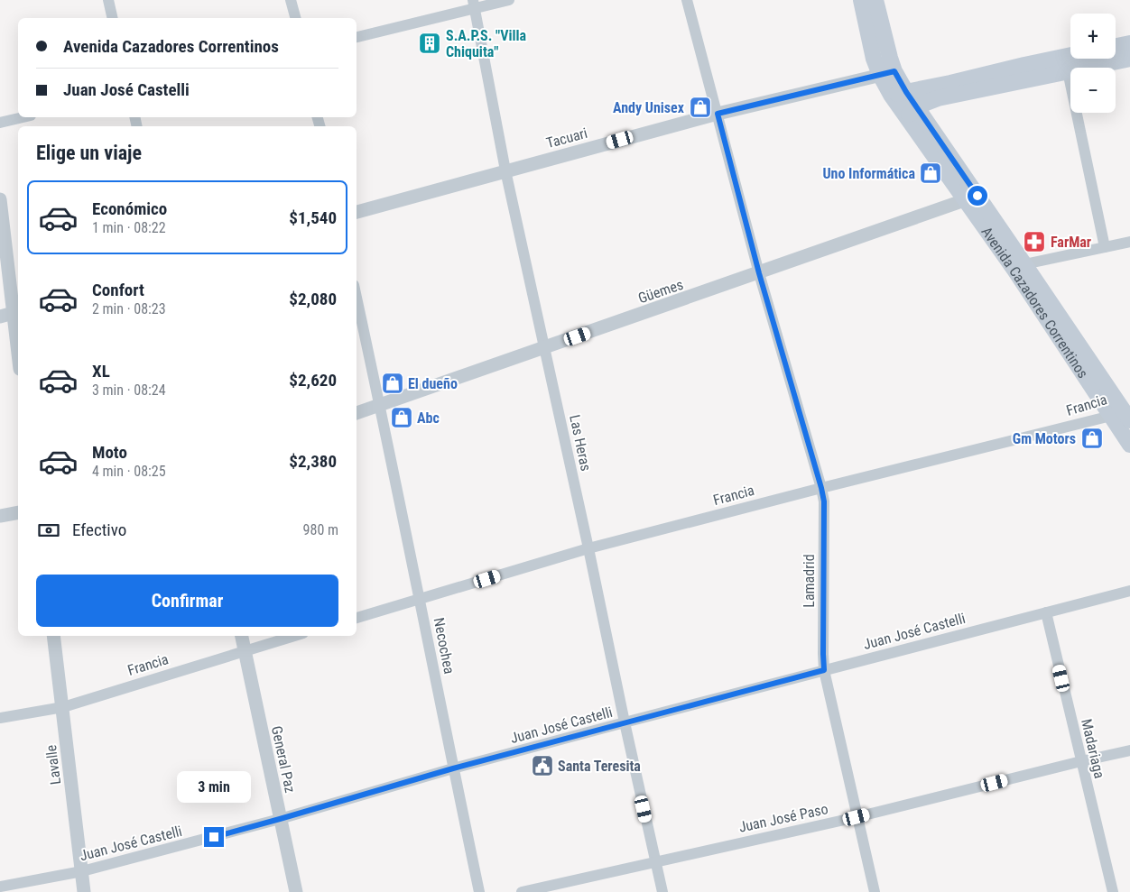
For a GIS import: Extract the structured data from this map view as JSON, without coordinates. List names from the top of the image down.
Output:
{
  "streets": {
    "main road": ["Avenida Cazadores Correntinos"],
    "street": [
      "Tacuari",
      "Güemes",
      "Francia",
      "Las Heras",
      "Lamadrid",
      "Juan José Castelli",
      "Necochea",
      "Madariaga",
      "General Paz",
      "Lavalle",
      "Juan José Paso"
    ]
  },
  "crossings": [
    ["Tacuari", "Avenida Cazadores Correntinos"],
    ["Tacuari", "Las Heras"],
    ["Tacuari", "Lamadrid"],
    ["Güemes", "Avenida Cazadores Correntinos"],
    ["Güemes", "Las Heras"],
    ["Güemes", "Lamadrid"],
    ["Güemes", "Necochea"],
    ["Avenida Cazadores Correntinos", "Francia"],
    ["Francia", "Las Heras"],
    ["Francia", "Lamadrid"],
    ["Francia", "Necochea"],
    ["Francia", "General Paz"],
    ["Francia", "Lavalle"],
    ["Las Heras", "Juan José Castelli"],
    ["Las Heras", "Juan José Paso"],
    ["Lamadrid", "Juan José Castelli"],
    ["Lamadrid", "Juan José Paso"],
    ["Juan José Castelli", "Necochea"],
    ["Juan José Castelli", "Madariaga"],
    ["Juan José Castelli", "General Paz"],
    ["Juan José Castelli", "Lavalle"],
    ["Madariaga", "Juan José Paso"]
  ],
  "places": {
    "building": ["S.A.P.S. \"Villa Chiquita\""],
    "shop": [
      "Andy Unisex",
      "Uno Informática",
      "El dueño",
      "Abc",
      "Gm Motors"
    ],
    "pharmacy": ["FarMar"],
    "public building": ["Santa Teresita"]
  },
  "page": {
    "map_buttons": ["+", "−"],
    "banner": ["Avenida Cazadores Correntinos", "Juan José Castelli"],
    "heading": "Elige un viaje",
    "list": [
      {
        "name": "Económico",
        "note": "1 min · 08:22",
        "value": "$1,540"
      },
      {
        "name": "Confort",
        "note": "2 min · 08:23",
        "value": "$2,080"
      },
      {
        "name": "XL",
        "note": "3 min · 08:24",
        "value": "$2,620"
      },
      {
        "name": "Moto",
        "note": "4 min · 08:25",
        "value": "$2,380"
      }
    ],
    "pay": ["Efectivo", "980 m"],
    "buttons": "Confirmar",
    "bubble": "3 min"
  }
}
